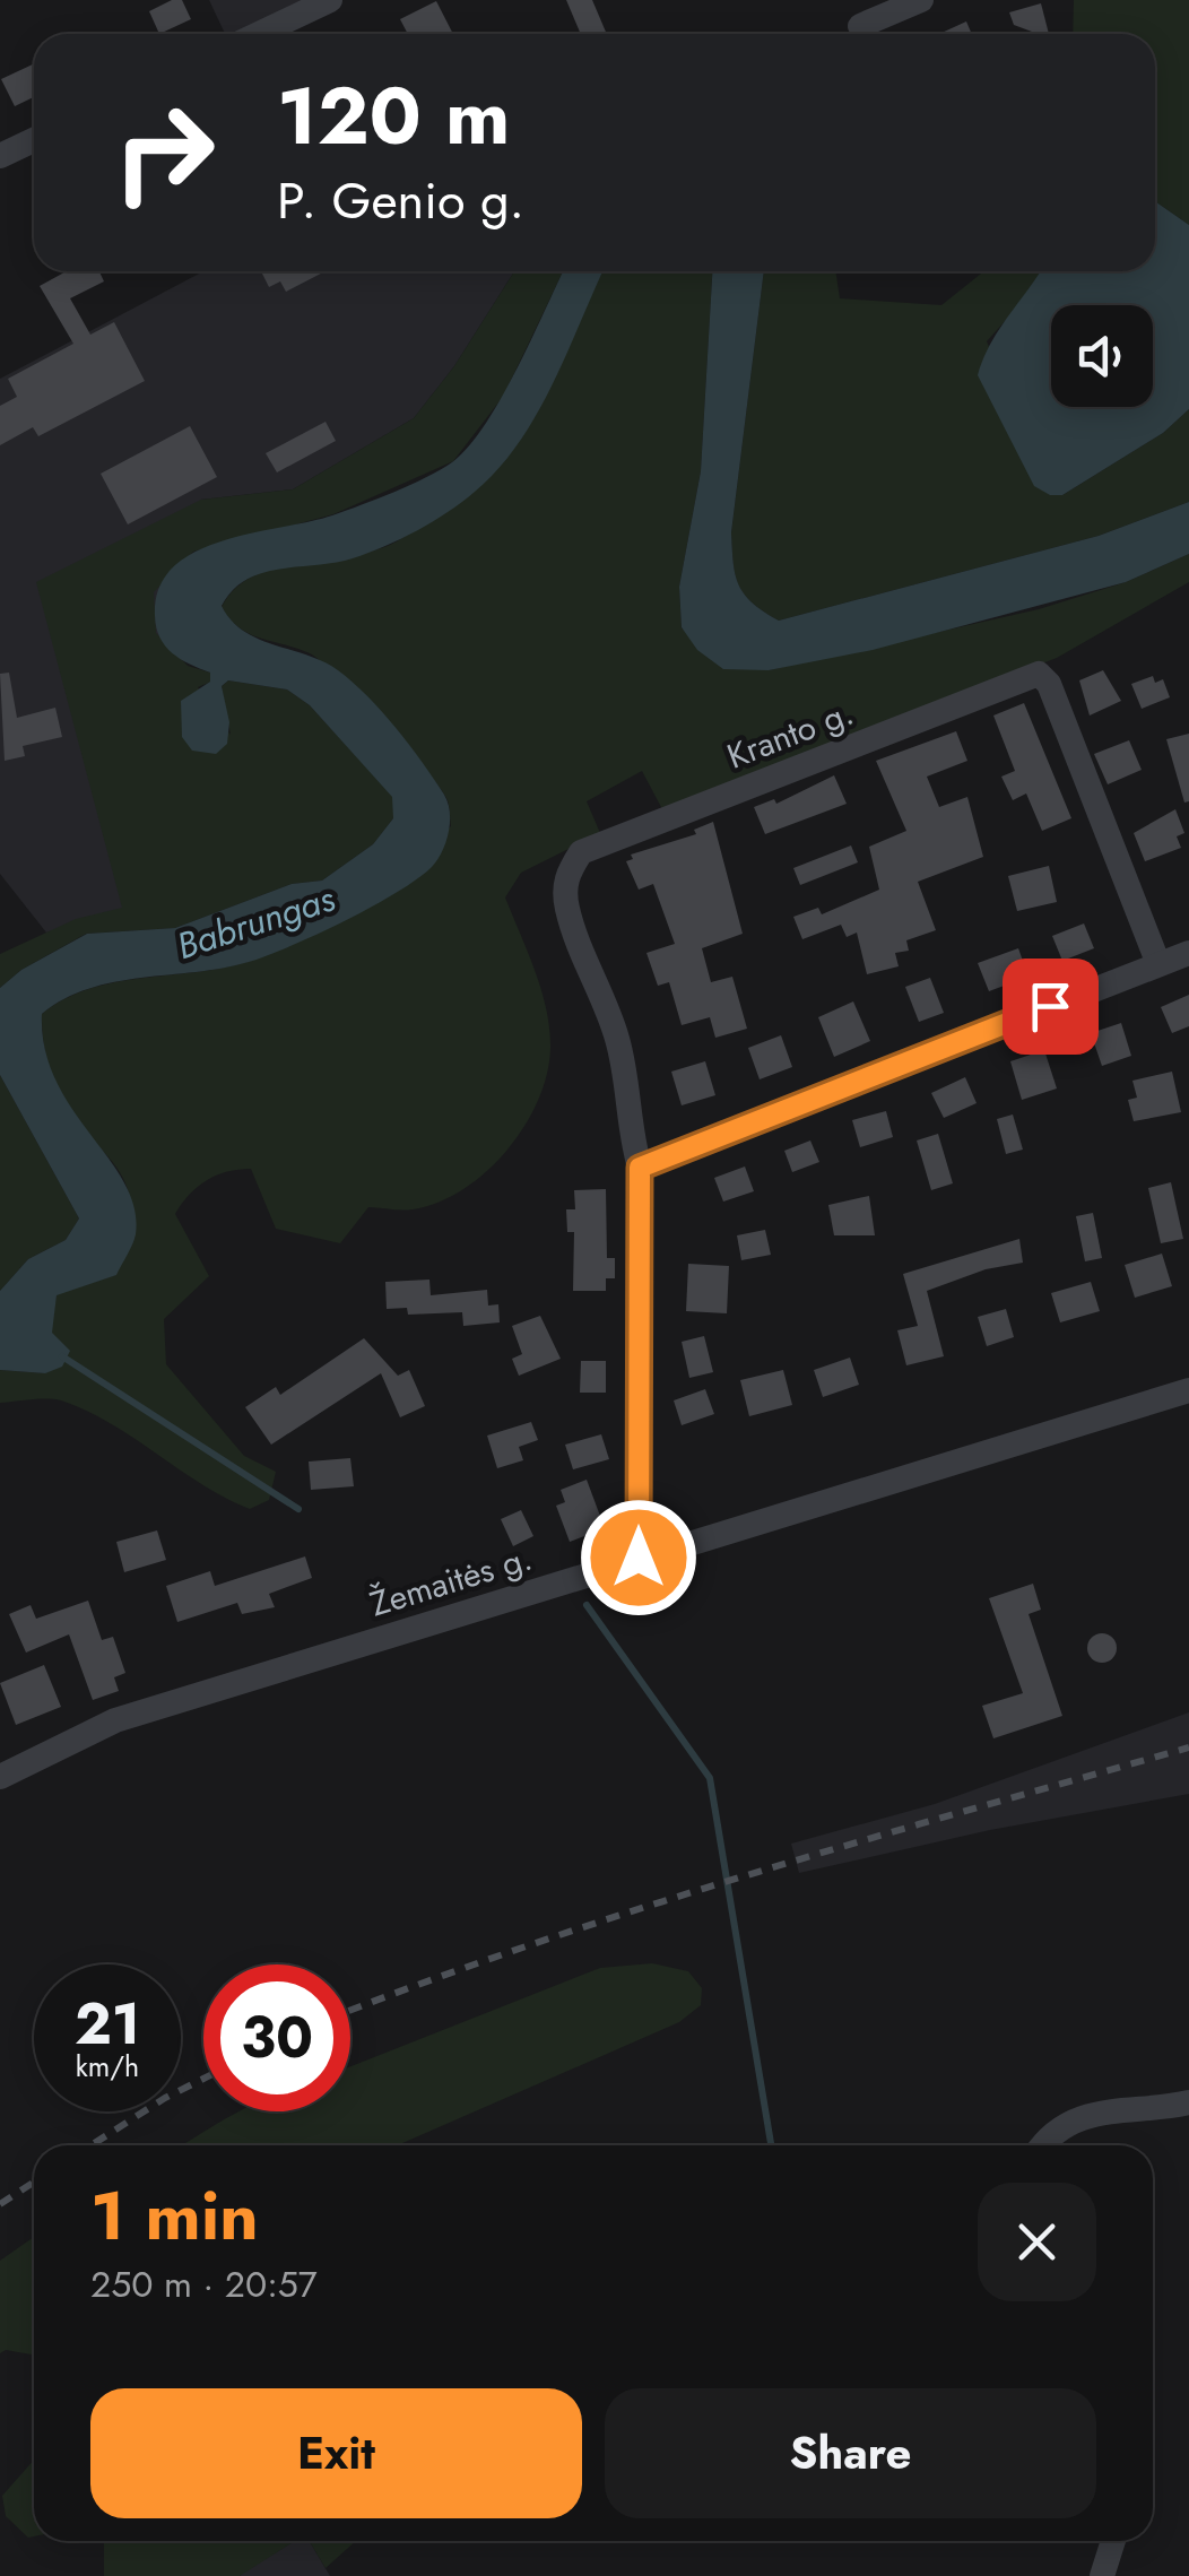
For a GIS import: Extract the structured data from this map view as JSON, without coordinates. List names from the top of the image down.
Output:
{
  "streets": {
    "street": ["Kranto g.", "Žemaitės g."]
  },
  "water": ["Babrungas"],
  "page": {
    "turn": ["120 m", "P. Genio g."],
    "speed": "21 km/h",
    "limit": "30",
    "heading": ["1 min", "250 m · 20:57"],
    "buttons": ["Exit", "Share"]
  }
}
